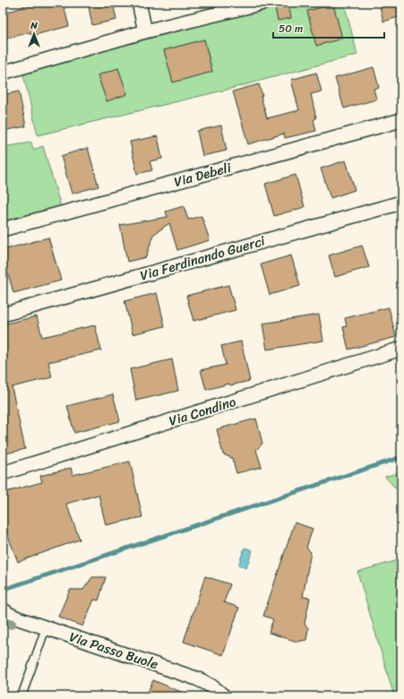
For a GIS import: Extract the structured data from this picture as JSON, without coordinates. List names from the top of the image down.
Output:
{
  "streets": {
    "street": [
      "Via Debeli",
      "Via Ferdinando Guerci",
      "Via Condino",
      "Via Passo Buole"
    ]
  },
  "scale_bar": "50 m",
  "north": "top"
}
